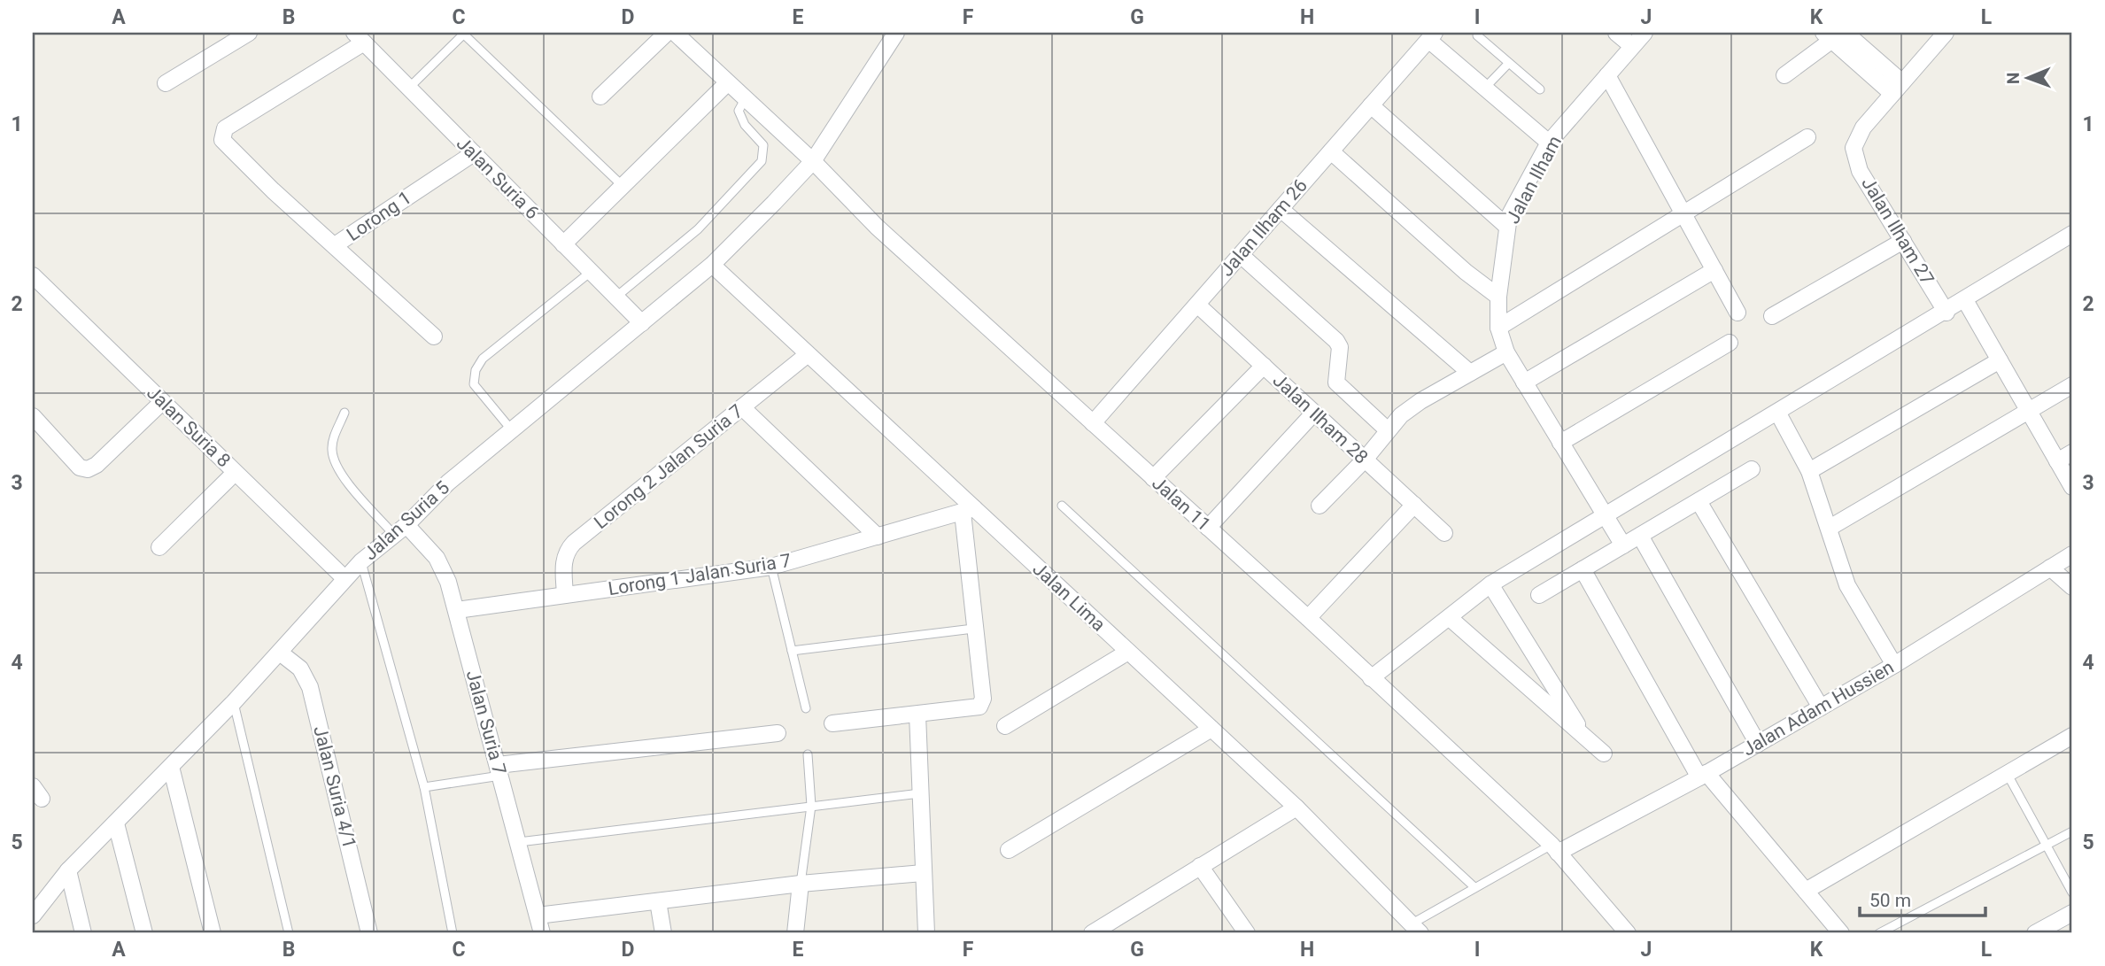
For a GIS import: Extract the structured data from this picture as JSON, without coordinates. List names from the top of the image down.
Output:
{
  "streets": {
    "street": [
      "Jalan Suria 6",
      "Jalan Ilham",
      "Lorong 1",
      "Jalan Ilham 26",
      "Jalan Ilham 27",
      "Jalan Ilham 28",
      "Jalan Suria 8",
      "Lorong 2 Jalan Suria 7",
      "Jalan 11",
      "Jalan Suria 5",
      "Lorong 1 Jalan Suria 7",
      "Jalan Lima",
      "Jalan Adam Hussien",
      "Jalan Suria 7",
      "Jalan Suria 4/1"
    ]
  },
  "crossings": [
    ["Jalan Suria 6", "Lorong 1"],
    ["Jalan Suria 6", "Jalan Suria 5"],
    ["Jalan Ilham 26", "Jalan Ilham 28"],
    ["Jalan Ilham 26", "Jalan 11"],
    ["Jalan Suria 8", "Jalan Suria 5"],
    ["Lorong 2 Jalan Suria 7", "Lorong 1 Jalan Suria 7"],
    ["Lorong 2 Jalan Suria 7", "Jalan Lima"],
    ["Jalan 11", "Jalan Suria 5"],
    ["Jalan 11", "Jalan Adam Hussien"],
    ["Jalan Suria 5", "Jalan Lima"],
    ["Jalan Suria 5", "Jalan Suria 7"],
    ["Jalan Suria 5", "Jalan Suria 4/1"],
    ["Lorong 1 Jalan Suria 7", "Jalan Lima"],
    ["Lorong 1 Jalan Suria 7", "Jalan Suria 7"]
  ],
  "scale_bar": "50 m",
  "north": "left",
  "grid": {
    "columns": [
      "A",
      "B",
      "C",
      "D",
      "E",
      "F",
      "G",
      "H",
      "I",
      "J",
      "K",
      "L"
    ],
    "rows": [
      "1",
      "2",
      "3",
      "4",
      "5"
    ]
  }
}
